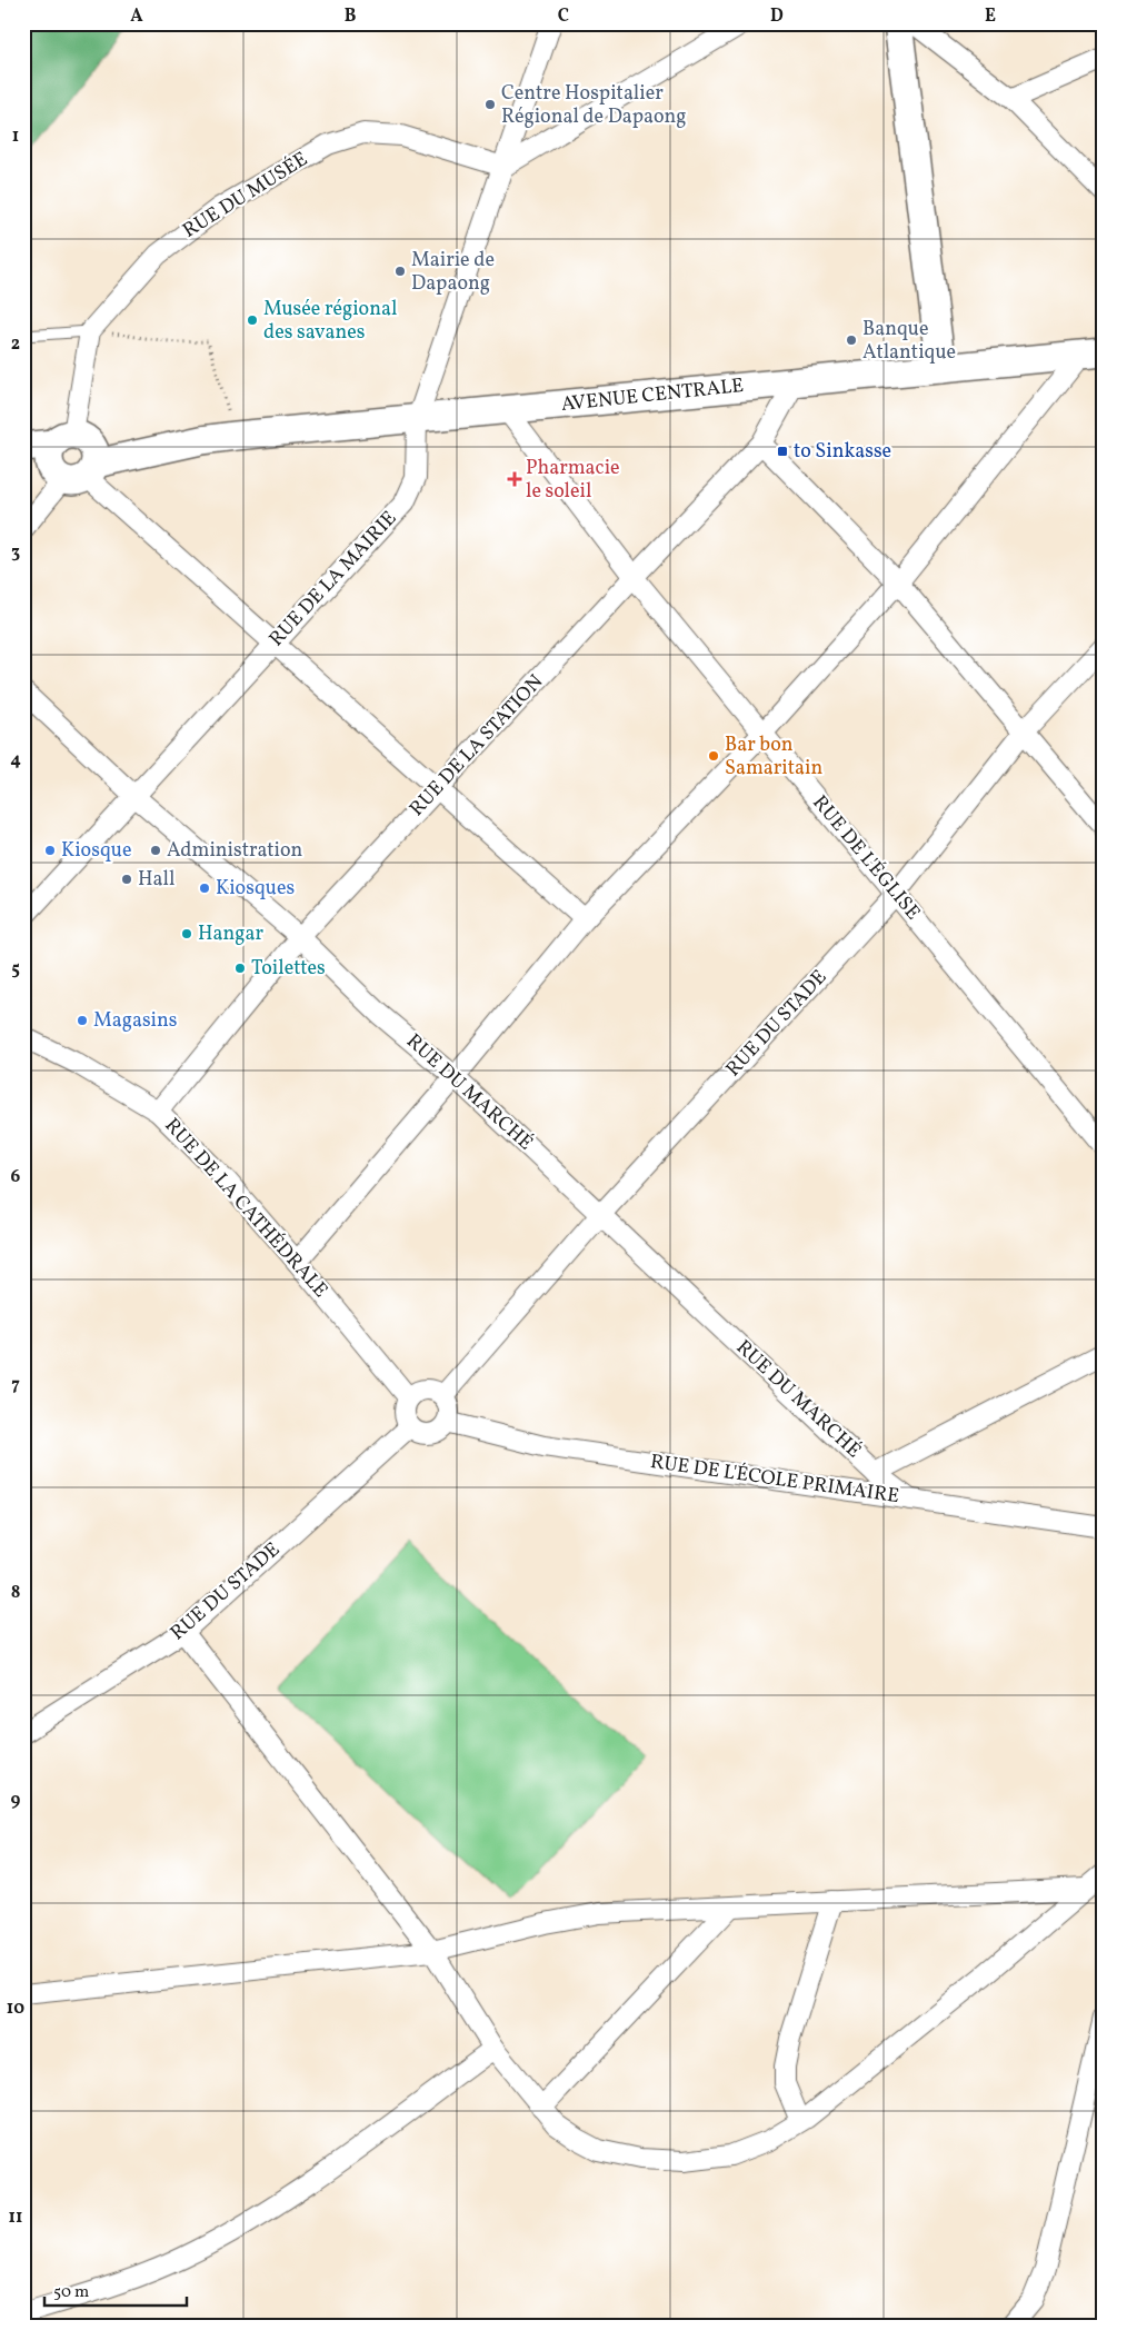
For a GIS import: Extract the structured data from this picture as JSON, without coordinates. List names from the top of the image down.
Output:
{
  "streets": {
    "main road": ["AVENUE CENTRALE"],
    "street": [
      "RUE DU MUSÉE",
      "RUE DE LA MAIRIE",
      "RUE DE LA STATION",
      "RUE DE L'ÉGLISE",
      "RUE DU STADE",
      "RUE DU MARCHÉ",
      "RUE DE LA CATHÉDRALE",
      "RUE DE L'ÉCOLE PRIMAIRE"
    ]
  },
  "crossings": [
    ["RUE DU MUSÉE", "RUE DE LA MAIRIE"],
    ["AVENUE CENTRALE", "RUE DE LA MAIRIE"],
    ["AVENUE CENTRALE", "RUE DE LA STATION"],
    ["AVENUE CENTRALE", "RUE DE L'ÉGLISE"],
    ["RUE DE LA MAIRIE", "RUE DU MARCHÉ"],
    ["RUE DE LA STATION", "RUE DE L'ÉGLISE"],
    ["RUE DE LA STATION", "RUE DU MARCHÉ"],
    ["RUE DE LA STATION", "RUE DE LA CATHÉDRALE"],
    ["RUE DE L'ÉGLISE", "RUE DU STADE"],
    ["RUE DU STADE", "RUE DU MARCHÉ"],
    ["RUE DU STADE", "RUE DE LA CATHÉDRALE"],
    ["RUE DU STADE", "RUE DE L'ÉCOLE PRIMAIRE"],
    ["RUE DU MARCHÉ", "RUE DE L'ÉCOLE PRIMAIRE"],
    ["RUE DE LA CATHÉDRALE", "RUE DE L'ÉCOLE PRIMAIRE"]
  ],
  "places": {
    "other": [
      "Centre Hospitalier Régional de Dapaong",
      "Mairie de Dapaong",
      "Musée régional des savanes",
      "Banque Atlantique",
      "Bar bon Samaritain",
      "Kiosque",
      "Administration",
      "Hall",
      "Kiosques",
      "Hangar",
      "Toilettes",
      "Magasins"
    ],
    "transit": ["to Sinkasse"],
    "health": ["Pharmacie le soleil"]
  },
  "scale_bar": "50 m",
  "grid": {
    "columns": [
      "A",
      "B",
      "C",
      "D",
      "E"
    ],
    "rows": [
      "1",
      "2",
      "3",
      "4",
      "5",
      "6",
      "7",
      "8",
      "9",
      "10",
      "11"
    ]
  }
}
